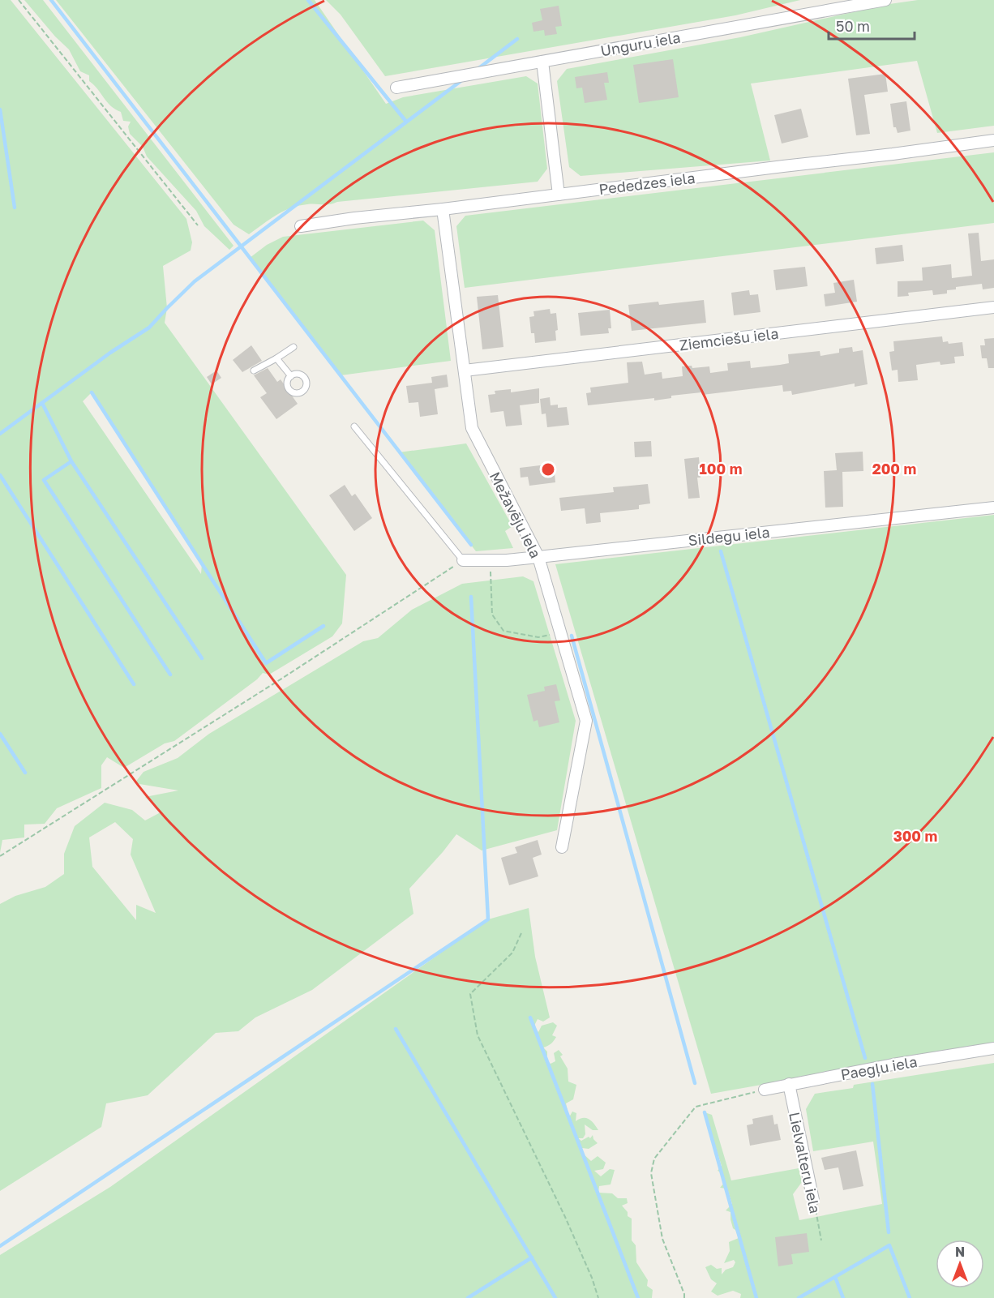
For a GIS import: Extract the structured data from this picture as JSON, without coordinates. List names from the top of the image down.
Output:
{
  "streets": {
    "street": [
      "Unguru iela",
      "Pededzes iela",
      "Ziemciešu iela",
      "Mežavēju iela",
      "Sildegu iela",
      "Paegļu iela",
      "Lielvalteru iela"
    ]
  },
  "crossings": [
    ["Pededzes iela", "Mežavēju iela"],
    ["Ziemciešu iela", "Mežavēju iela"],
    ["Mežavēju iela", "Sildegu iela"],
    ["Paegļu iela", "Lielvalteru iela"]
  ],
  "scale_bar": "50 m",
  "north": "top",
  "rings": ["100 m", "200 m", "300 m"]
}
